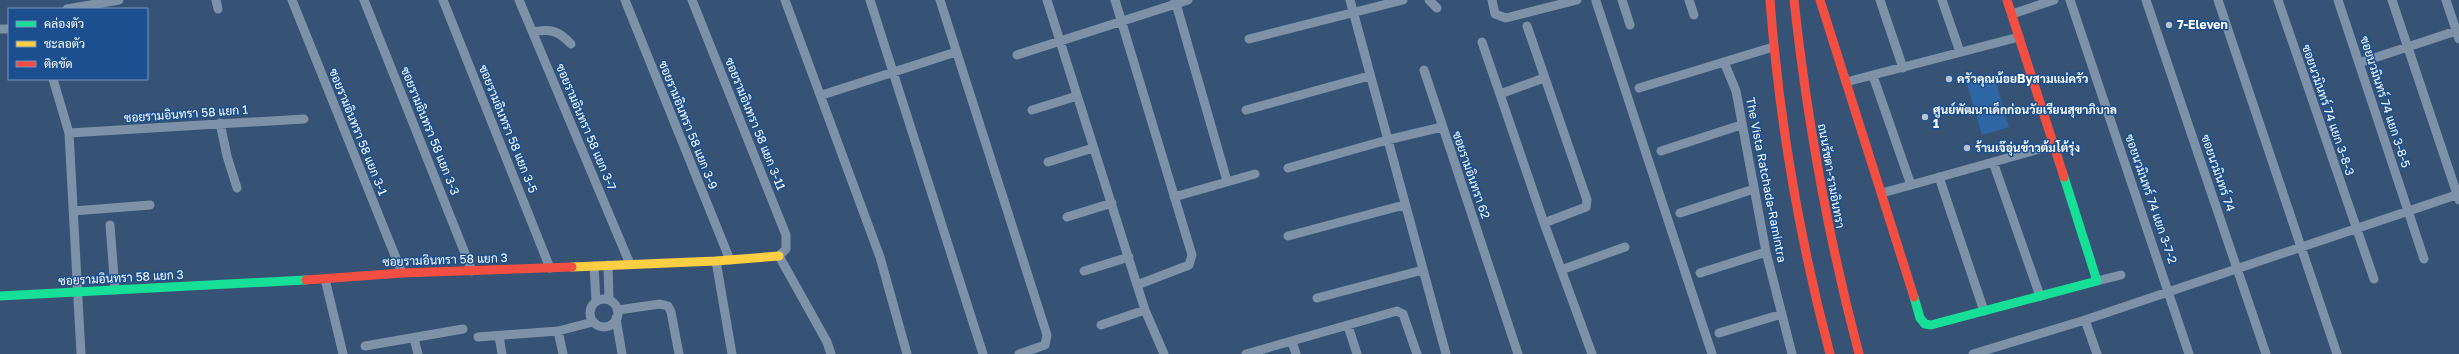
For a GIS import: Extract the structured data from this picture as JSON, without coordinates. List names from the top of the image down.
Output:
{
  "streets": {
    "street": [
      "ซอยนวมินทร์ 74 แยก 3-8-5",
      "ซอยนวมินทร์ 74 แยก 3-8-3",
      "ซอยรามอินทรา 58 แยก 1",
      "ซอยรามอินทรา 58 แยก 3-11",
      "ซอยรามอินทรา 58 แยก 3-9",
      "ซอยรามอินทรา 58 แยก 3-7",
      "ซอยรามอินทรา 58 แยก 3-5",
      "ซอยรามอินทรา 58 แยก 3-3",
      "ซอยรามอินทรา 58 แยก 3-1",
      "ซอยนวมินทร์ 74",
      "ซอยรามอินทรา 62",
      "ถนนรัชดา-รามอินทรา",
      "The Vista Ratchada-Ramintra",
      "ซอยนวมินทร์ 74 แยก 3-7-2",
      "ซอยรามอินทรา 58 แยก 3"
    ]
  },
  "crossings": [
    ["ซอยรามอินทรา 58 แยก 3-11", "ซอยรามอินทรา 58 แยก 3"],
    ["ซอยรามอินทรา 58 แยก 3-9", "ซอยรามอินทรา 58 แยก 3"],
    ["ซอยรามอินทรา 58 แยก 3-7", "ซอยรามอินทรา 58 แยก 3"],
    ["ซอยรามอินทรา 58 แยก 3-5", "ซอยรามอินทรา 58 แยก 3"],
    ["ซอยรามอินทรา 58 แยก 3-3", "ซอยรามอินทรา 58 แยก 3"],
    ["ซอยรามอินทรา 58 แยก 3-1", "ซอยรามอินทรา 58 แยก 3"]
  ],
  "places": [
    "7-Eleven",
    "ครัวคุณน้อยByสามแม่ครัว",
    "ศูนย์พัฒนาเด็กก่อนวัยเรียนสุขาภิบาล 1",
    "ร้านเจ๊อุ่นข้าวต้มโต้รุ่ง"
  ],
  "legend": ["คล่องตัว", "ชะลอตัว", "ติดขัด"]
}
